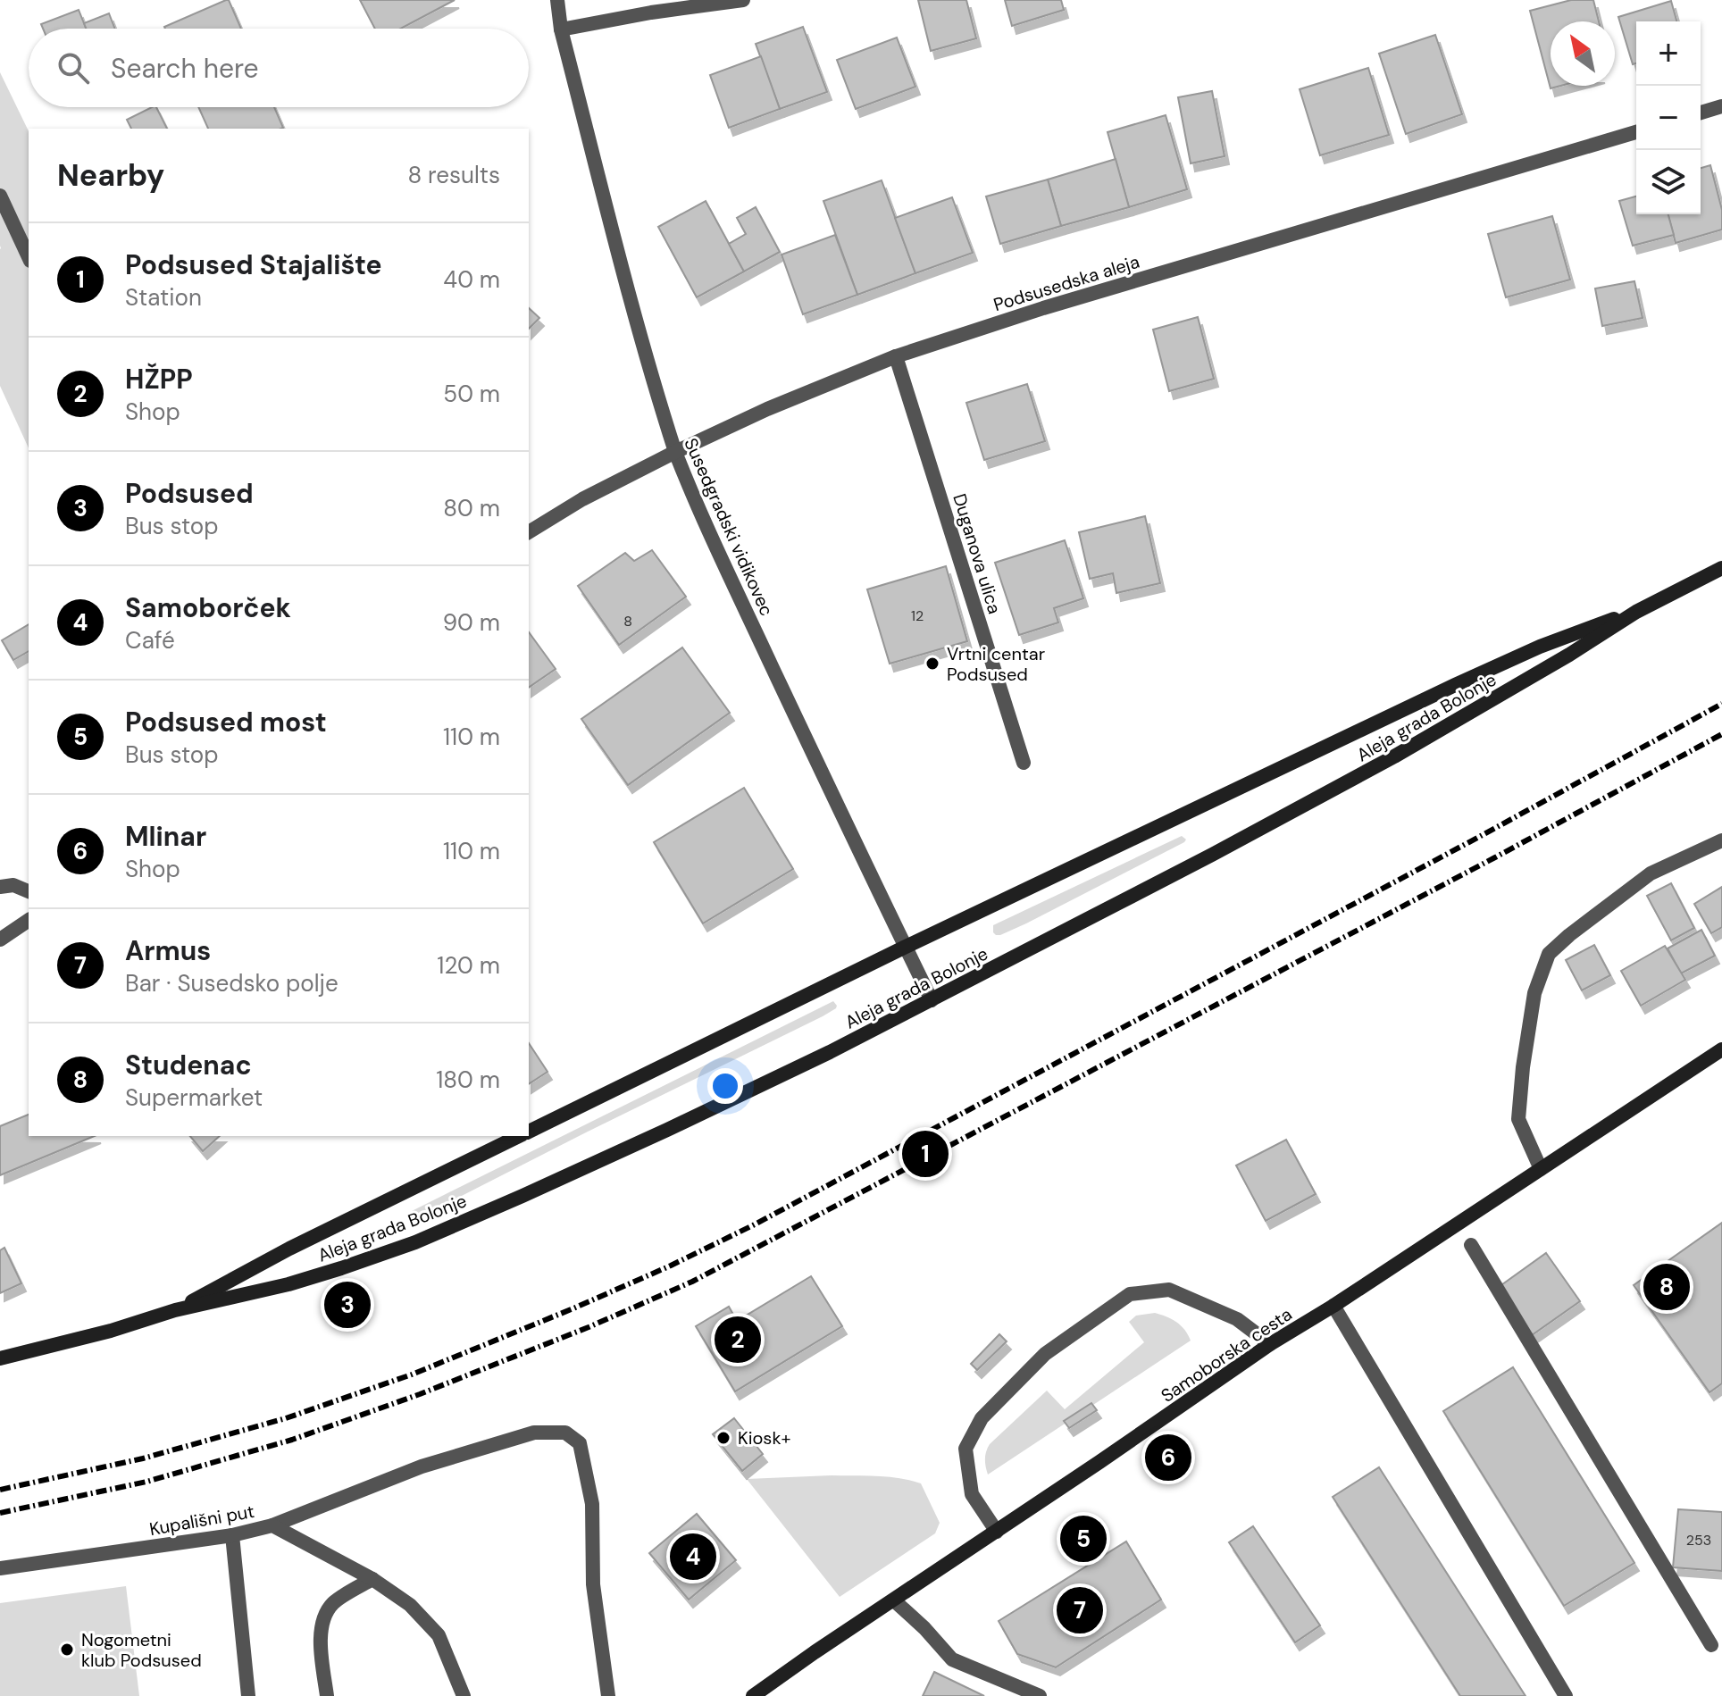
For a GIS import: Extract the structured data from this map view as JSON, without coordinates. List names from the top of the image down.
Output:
{
  "streets": {
    "main road": ["Aleja grada Bolonje", "Samoborska cesta"],
    "street": [
      "Podsusedska aleja",
      "Susedgradski vidikovec",
      "Duganova ulica",
      "Kupališni put"
    ]
  },
  "crossings": [
    ["Podsusedska aleja", "Susedgradski vidikovec"],
    ["Podsusedska aleja", "Duganova ulica"],
    ["Susedgradski vidikovec", "Aleja grada Bolonje"]
  ],
  "places": ["Vrtni centar Podsused", "Kiosk+", "Nogometni klub Podsused"],
  "house_numbers": ["12", "8", "253"],
  "north": "top left",
  "page": {
    "map_buttons": ["+", "−"],
    "search": "Search here",
    "heading": ["Nearby", "8 results"],
    "list": [
      {
        "mark": "1",
        "name": "Podsused Stajalište",
        "note": "Station",
        "value": "40 m"
      },
      {
        "mark": "2",
        "name": "HŽPP",
        "note": "Shop",
        "value": "50 m"
      },
      {
        "mark": "3",
        "name": "Podsused",
        "note": "Bus stop",
        "value": "80 m"
      },
      {
        "mark": "4",
        "name": "Samoborček",
        "note": "Café",
        "value": "90 m"
      },
      {
        "mark": "5",
        "name": "Podsused most",
        "note": "Bus stop",
        "value": "110 m"
      },
      {
        "mark": "6",
        "name": "Mlinar",
        "note": "Shop",
        "value": "110 m"
      },
      {
        "mark": "7",
        "name": "Armus",
        "note": "Bar · Susedsko polje",
        "value": "120 m"
      },
      {
        "mark": "8",
        "name": "Studenac",
        "note": "Supermarket",
        "value": "180 m"
      }
    ],
    "pins": [
      "1",
      "8",
      "3",
      "2",
      "6",
      "5",
      "4",
      "7"
    ]
  }
}
